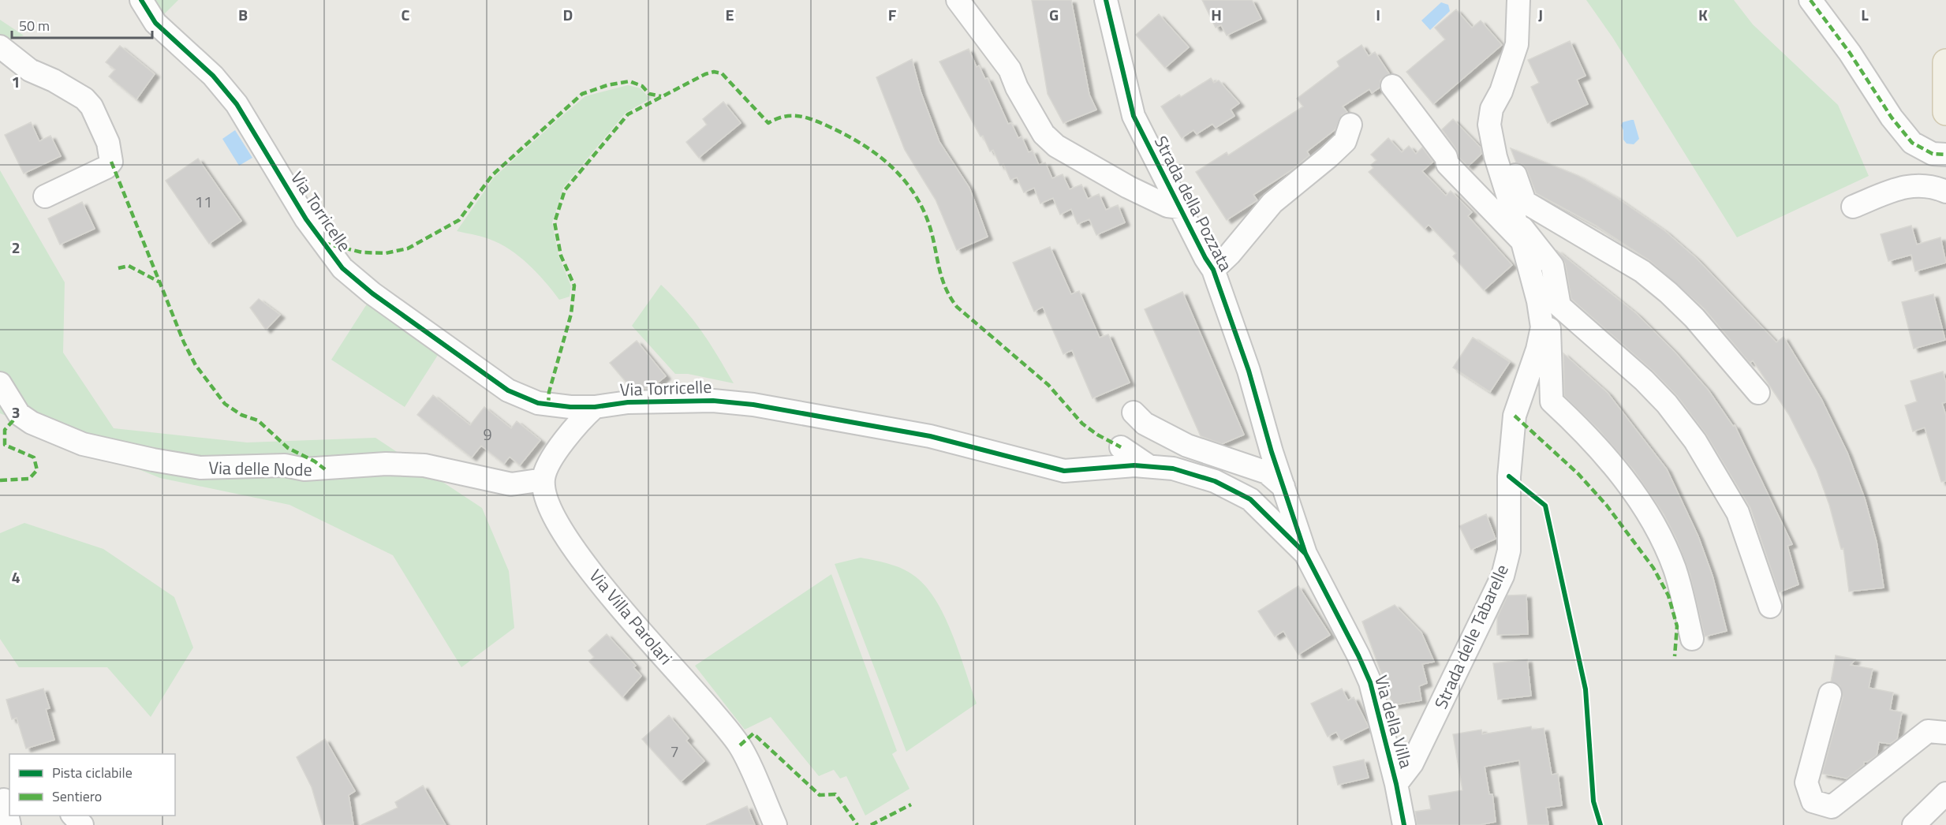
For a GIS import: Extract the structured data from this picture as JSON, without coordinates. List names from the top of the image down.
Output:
{
  "streets": {
    "street": [
      "Strada della Pozzata",
      "Via Torricelle",
      "Via delle Node",
      "Via Villa Parolari",
      "Strada delle Tabarelle",
      "Via della Villa"
    ]
  },
  "crossings": [
    ["Strada della Pozzata", "Via Torricelle"],
    ["Strada della Pozzata", "Via della Villa"],
    ["Via Torricelle", "Via della Villa"],
    ["Via delle Node", "Via Villa Parolari"],
    ["Strada delle Tabarelle", "Via della Villa"]
  ],
  "house_numbers": ["11", "9", "7"],
  "legend": ["Pista ciclabile", "Sentiero"],
  "scale_bar": "50 m",
  "grid": {
    "columns": [
      "B",
      "C",
      "D",
      "E",
      "F",
      "G",
      "H",
      "I",
      "J",
      "K",
      "L"
    ],
    "rows": [
      "1",
      "2",
      "3",
      "4"
    ]
  }
}
